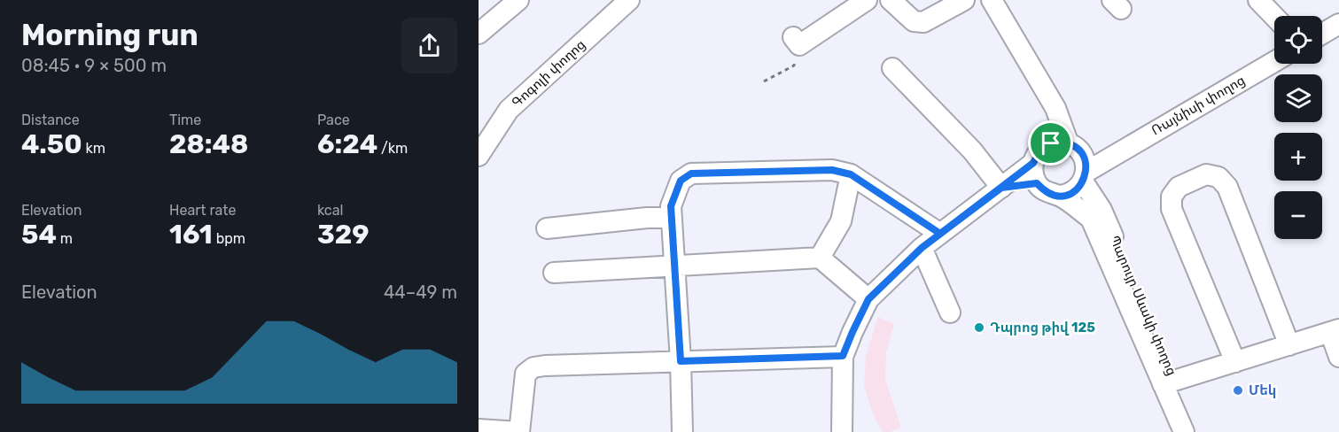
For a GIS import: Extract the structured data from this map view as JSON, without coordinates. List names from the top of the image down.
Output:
{
  "streets": {
    "street": ["Գոգոլի փողոց", "Ռայնիսի փողոց", "Պարույր Սևակի փողոց"]
  },
  "crossings": [
    ["Ռայնիսի փողոց", "Պարույր Սևակի փողոց"]
  ],
  "places": ["Դպրոց թիվ 125", "Մեկ"],
  "page": {
    "heading": ["Morning run", "08:45 · 9 × 500 m"],
    "map_buttons": ["+", "−"],
    "stats": [
      ["Distance", "4.50 km"],
      ["Time", "28:48"],
      ["Pace", "6:24 /km"],
      ["Elevation", "54 m"],
      ["Heart rate", "161 bpm"],
      ["kcal", "329"]
    ],
    "chart": ["Elevation", "44–49 m"]
  }
}
